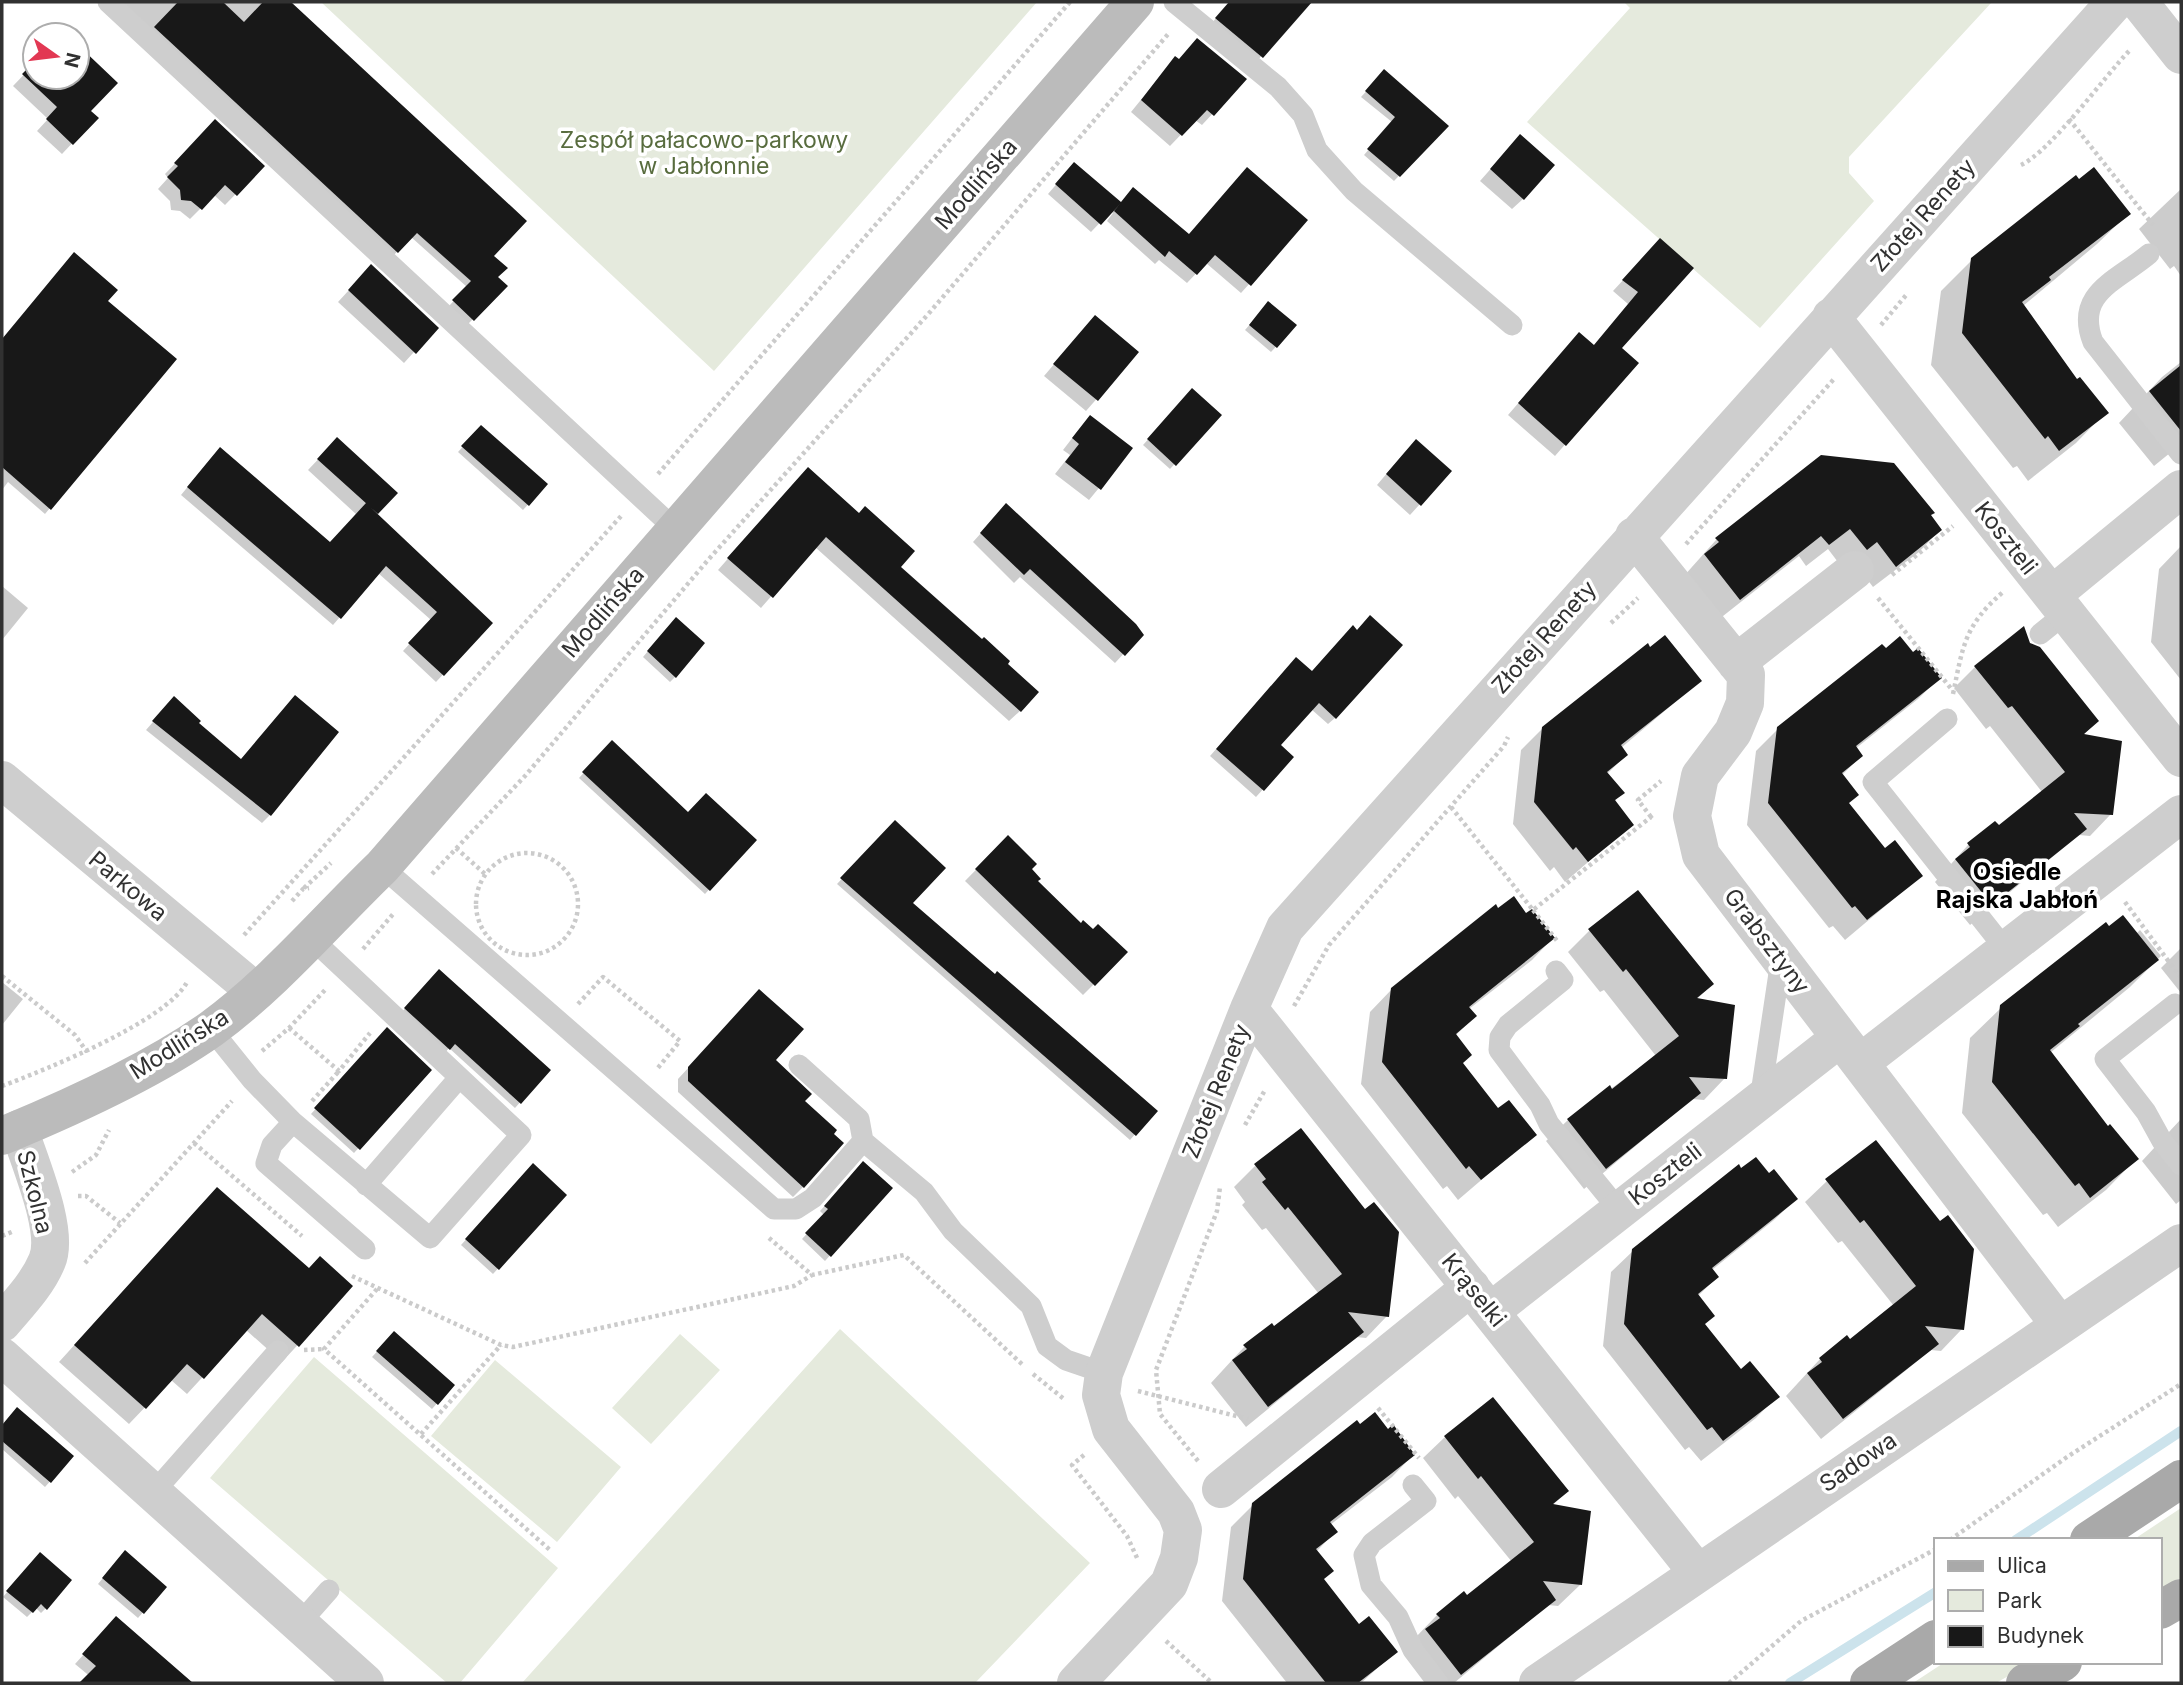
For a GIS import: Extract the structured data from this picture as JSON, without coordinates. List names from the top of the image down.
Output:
{
  "streets": {
    "main road": ["Modlińska"],
    "street": [
      "Złotej Renety",
      "Koszteli",
      "Parkowa",
      "Grabsztyny",
      "Szkolna",
      "Krąselki",
      "Sadowa"
    ]
  },
  "crossings": [
    ["Modlińska", "Parkowa"],
    ["Modlińska", "Szkolna"],
    ["Złotej Renety", "Koszteli"],
    ["Złotej Renety", "Grabsztyny"],
    ["Złotej Renety", "Krąselki"],
    ["Koszteli", "Grabsztyny"],
    ["Koszteli", "Krąselki"],
    ["Grabsztyny", "Sadowa"],
    ["Krąselki", "Sadowa"]
  ],
  "districts": ["Osiedle Rajska Jabłoń"],
  "parks": ["Zespół pałacowo-parkowy w Jabłonnie"],
  "legend": ["Ulica", "Park", "Budynek"],
  "north": "right"
}
